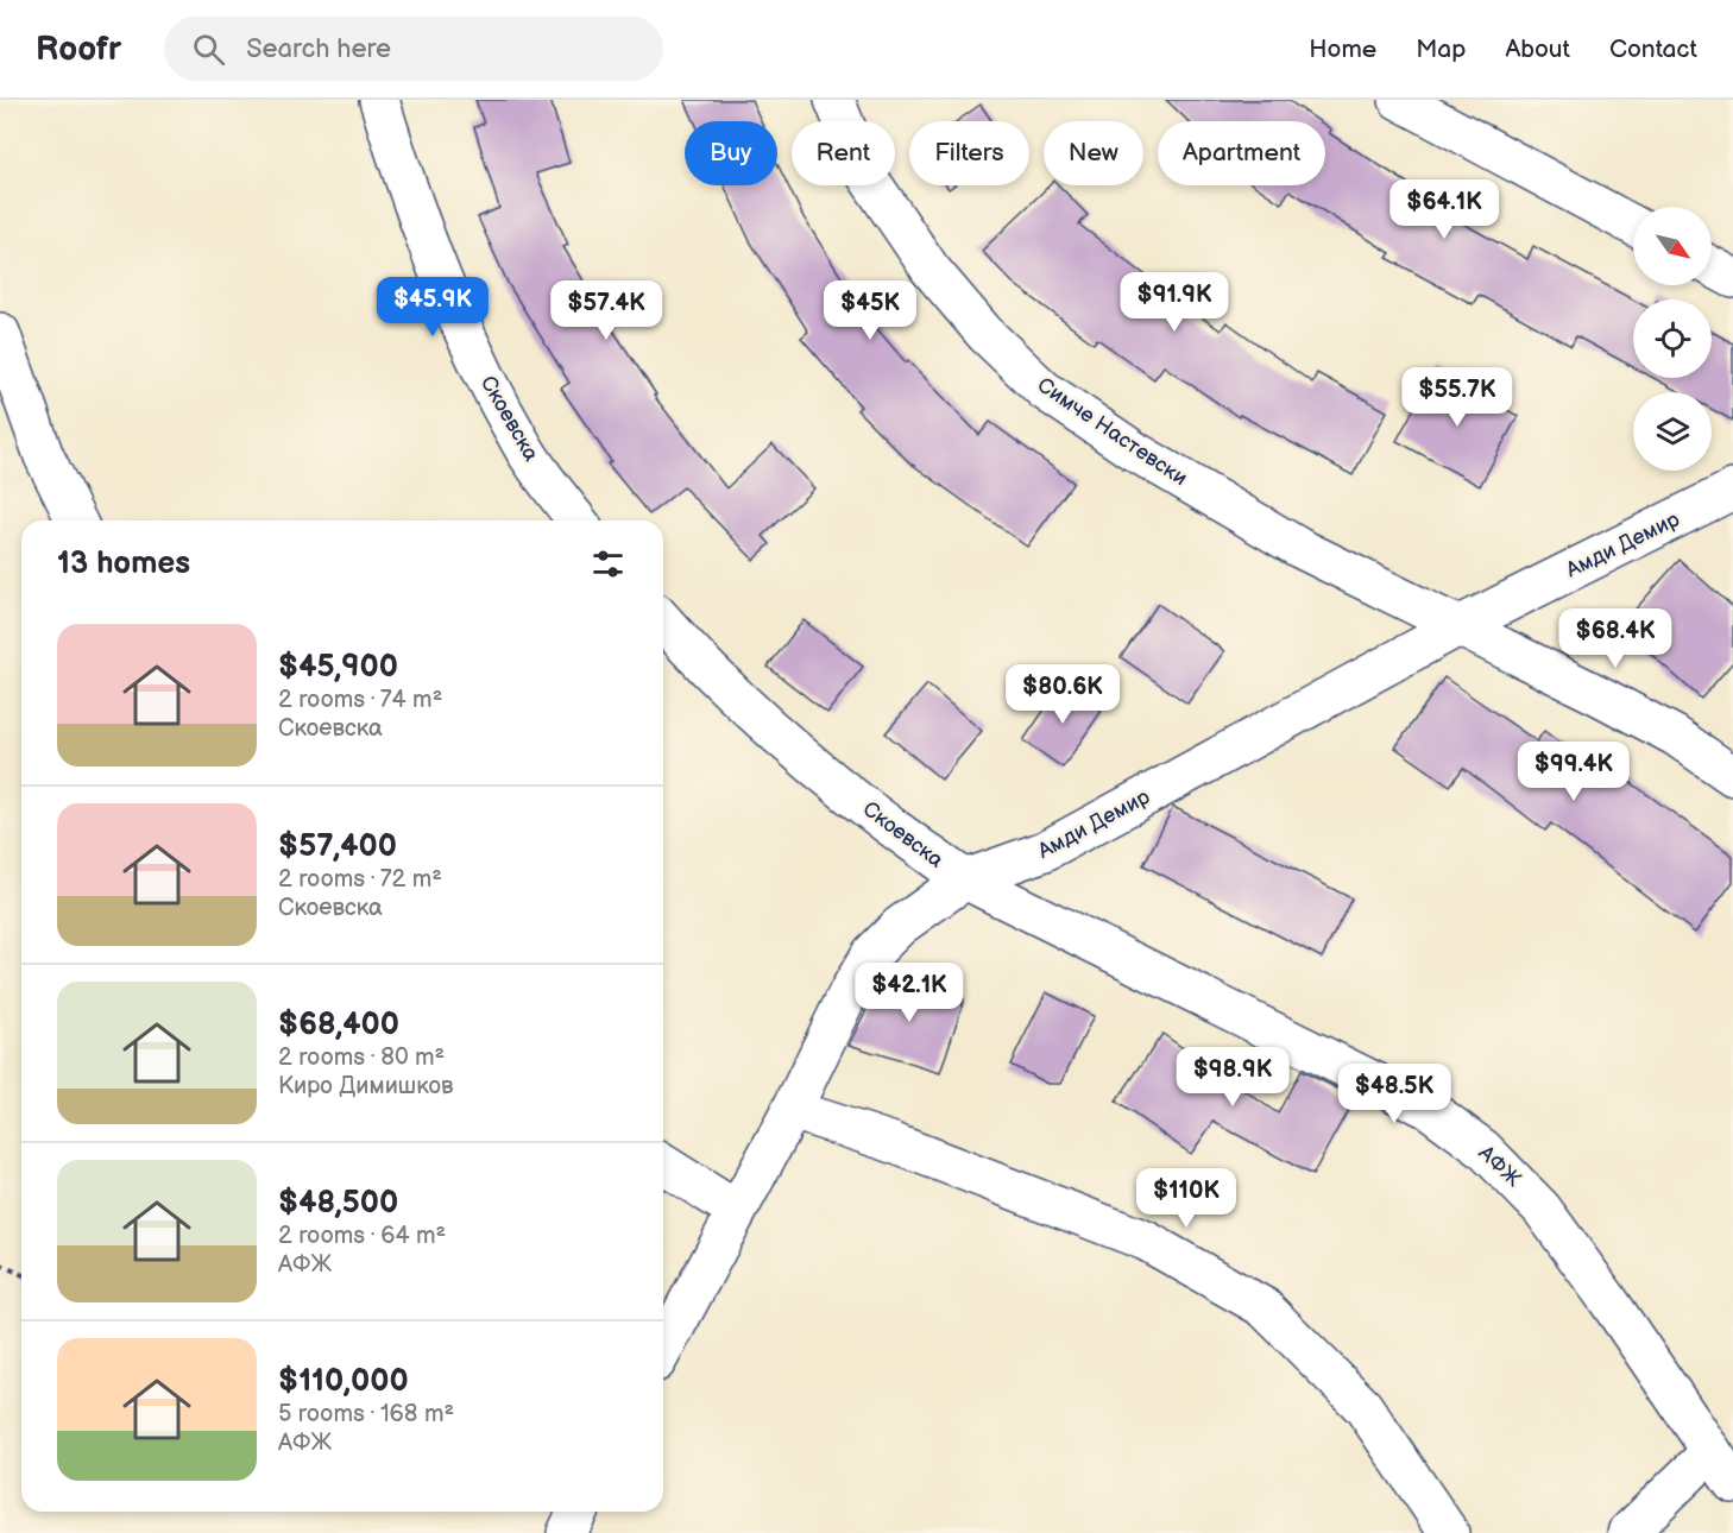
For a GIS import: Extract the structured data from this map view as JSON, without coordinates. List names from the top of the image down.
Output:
{
  "streets": {
    "street": [
      "Скоевска",
      "Симче Настевски",
      "Амди Демир",
      "АФЖ"
    ]
  },
  "crossings": [
    ["Скоевска", "Амди Демир"],
    ["Скоевска", "АФЖ"],
    ["Симче Настевски", "Амди Демир"],
    ["Амди Демир", "АФЖ"]
  ],
  "north": "bottom right",
  "page": {
    "header": "Roofr",
    "search": "Search here",
    "nav": [
      "Home",
      "Map",
      "About",
      "Contact"
    ],
    "chip": [
      "Buy",
      "Rent",
      "Filters",
      "New",
      "Apartment"
    ],
    "price": [
      "$64.1K",
      "$91.9K",
      "$45.9K",
      "$57.4K",
      "$45K",
      "$55.7K",
      "$68.4K",
      "$80.6K",
      "$99.4K",
      "$42.1K",
      "$98.9K",
      "$48.5K",
      "$110K"
    ],
    "heading": "13 homes",
    "list": [
      {
        "name": "$45,900",
        "note": "2 rooms · 74 m² · Скоевска"
      },
      {
        "name": "$57,400",
        "note": "2 rooms · 72 m² · Скоевска"
      },
      {
        "name": "$68,400",
        "note": "2 rooms · 80 m² · Киро Димишков"
      },
      {
        "name": "$48,500",
        "note": "2 rooms · 64 m² · АФЖ"
      },
      {
        "name": "$110,000",
        "note": "5 rooms · 168 m² · АФЖ"
      }
    ]
  }
}
